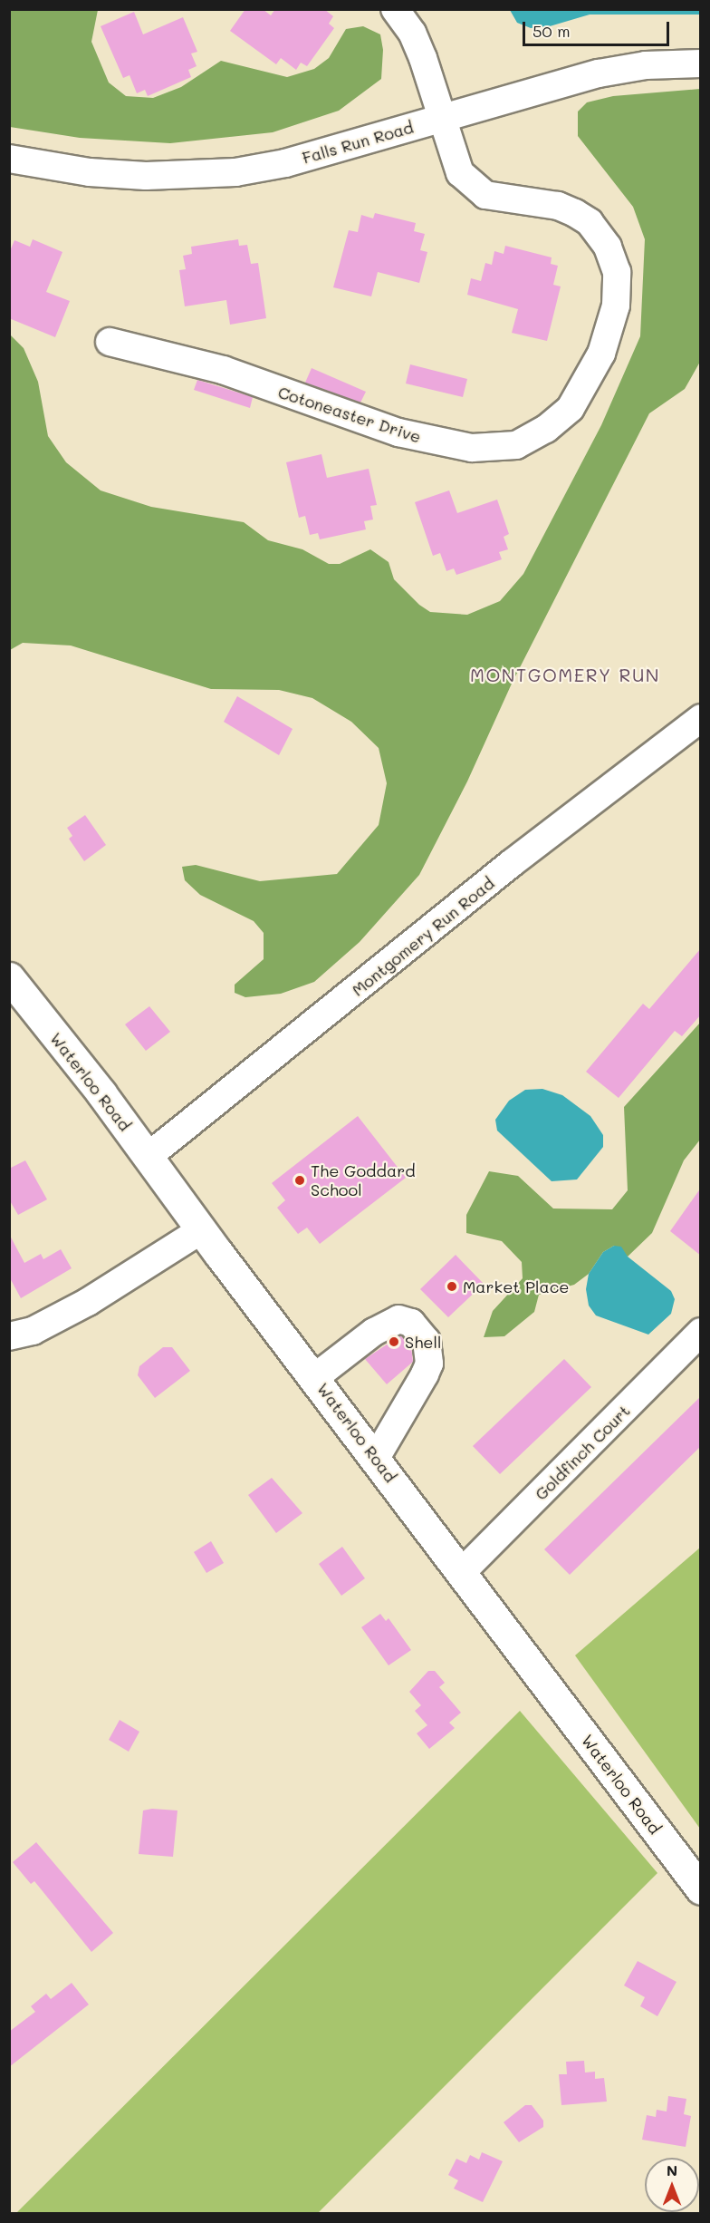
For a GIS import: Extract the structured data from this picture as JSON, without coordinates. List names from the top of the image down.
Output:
{
  "streets": {
    "main road": ["Waterloo Road"],
    "street": [
      "Falls Run Road",
      "Cotoneaster Drive",
      "Montgomery Run Road",
      "Goldfinch Court"
    ]
  },
  "crossings": [
    ["Falls Run Road", "Cotoneaster Drive"],
    ["Montgomery Run Road", "Waterloo Road"],
    ["Waterloo Road", "Goldfinch Court"]
  ],
  "districts": ["MONTGOMERY RUN"],
  "places": ["The Goddard School", "Market Place", "Shell"],
  "scale_bar": "50 m",
  "north": "top"
}
